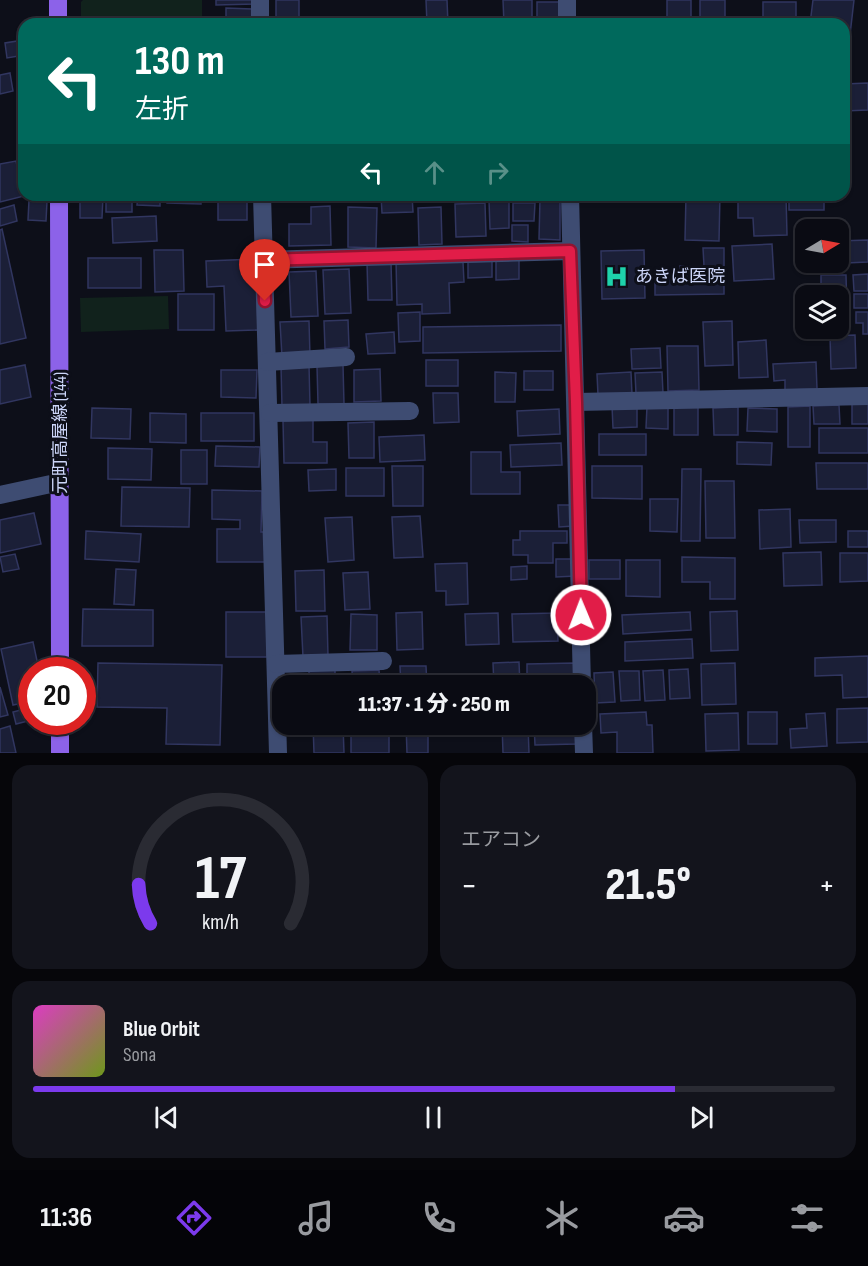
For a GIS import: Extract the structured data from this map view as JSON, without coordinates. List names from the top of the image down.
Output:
{
  "streets": {
    "main road": ["元町高屋線 (144)"]
  },
  "places": {
    "hospital": ["あきば医院"]
  },
  "north": "right",
  "page": {
    "turn": ["130 m", "左折"],
    "limit": "20",
    "trip": "11:37 · 1 分 · 250 m",
    "tile": "エアコン",
    "heat": ["−", "21.5°", "+"],
    "song": ["Blue Orbit", "Sona"],
    "tabs": "11:36",
    "gauge": ["17", "km/h"]
  }
}
